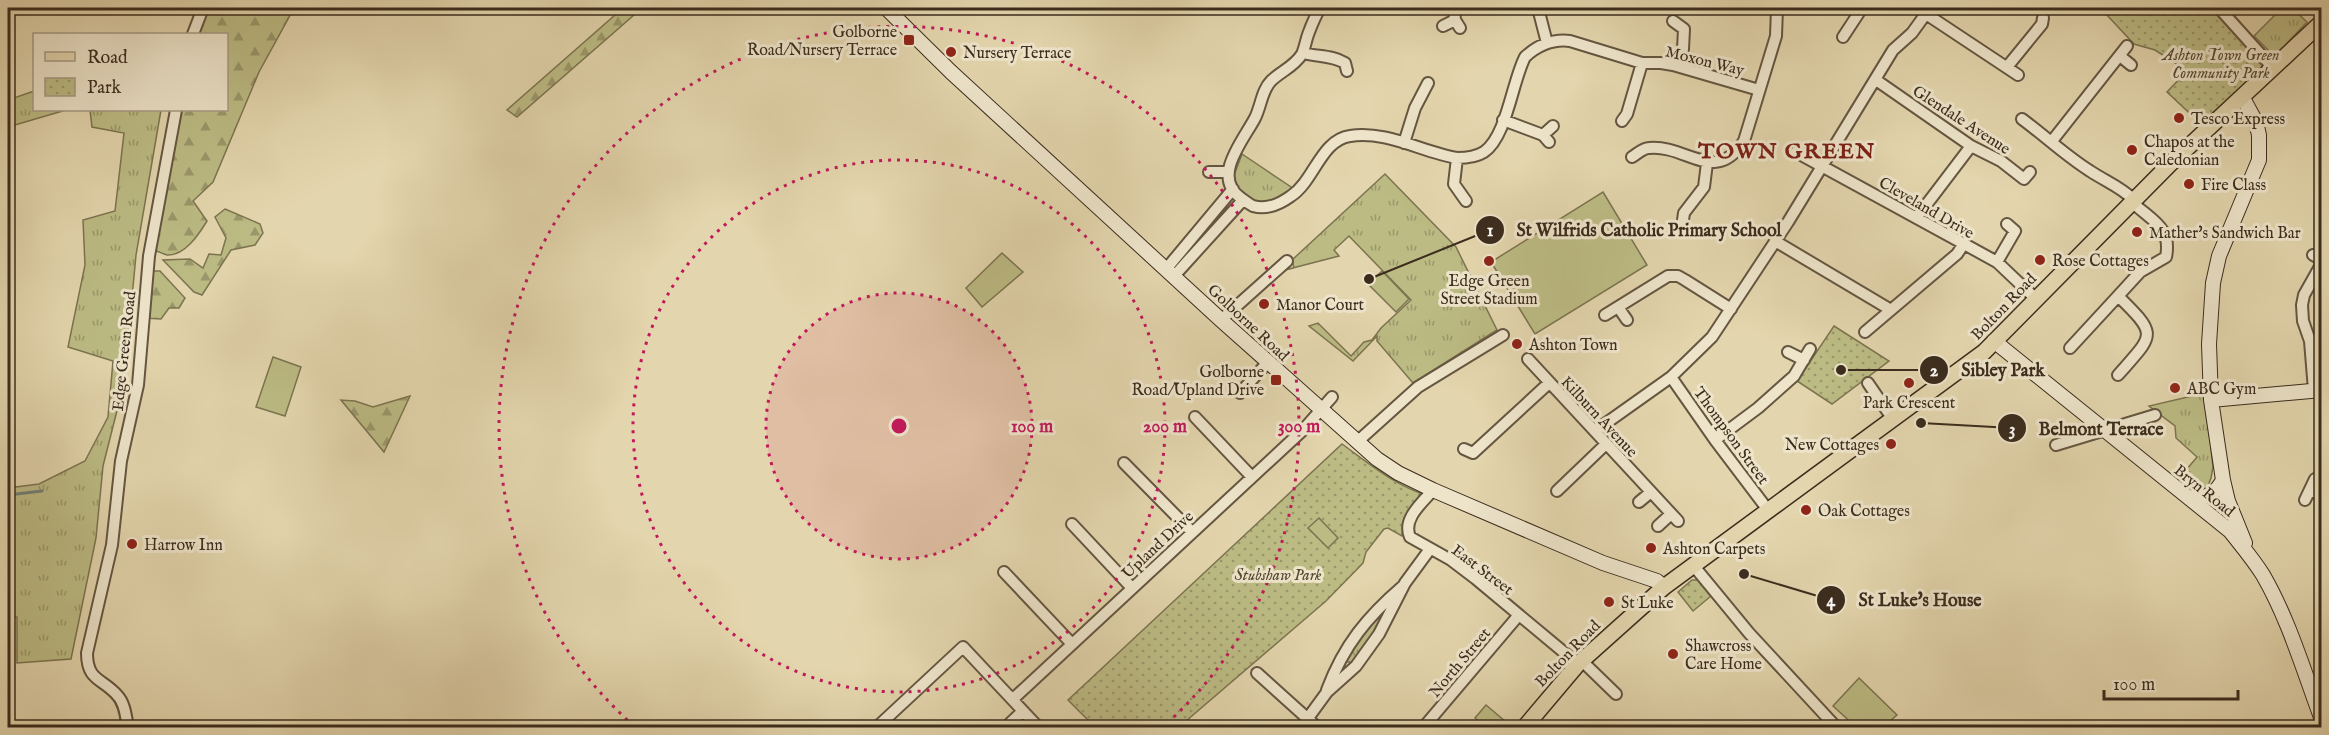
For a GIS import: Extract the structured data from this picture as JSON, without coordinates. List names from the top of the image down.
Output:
{
  "streets": {
    "main road": ["Bolton Road", "Golborne Road", "Bryn Road"],
    "street": [
      "Moxon Way",
      "Glendale Avenue",
      "Cleveland Drive",
      "Edge Green Road",
      "Kilburn Avenue",
      "Thompson Street",
      "Upland Drive",
      "East Street",
      "North Street"
    ]
  },
  "crossings": [
    ["Cleveland Drive", "Bolton Road"],
    ["Bolton Road", "Golborne Road"],
    ["Bolton Road", "Thompson Street"],
    ["Bolton Road", "Bryn Road"],
    ["Bolton Road", "East Street"],
    ["Golborne Road", "Upland Drive"],
    ["Golborne Road", "East Street"],
    ["East Street", "North Street"]
  ],
  "districts": ["TOWN GREEN"],
  "parks": ["Ashton Town Green Community Park", "Stubshaw Park"],
  "places": {
    "transit": ["Golborne Road/Nursery Terrace", "Golborne Road/Upland Drive"],
    "other": [
      "Nursery Terrace",
      "Tesco Express",
      "Chapos at the Caledonian",
      "Fire Class",
      "Mather's Sandwich Bar",
      "Rose Cottages",
      "Edge Green Street Stadium",
      "St Wilfrids Catholic Primary School",
      "Manor Court",
      "Ashton Town",
      "Sibley Park",
      "Park Crescent",
      "ABC Gym",
      "Belmont Terrace",
      "New Cottages",
      "Oak Cottages",
      "Harrow Inn",
      "Ashton Carpets",
      "St Luke's House",
      "St Luke",
      "Shawcross Care Home"
    ]
  },
  "legend": ["Road", "Park"],
  "scale_bar": "100 m",
  "rings": ["100 m", "200 m", "300 m"]
}
